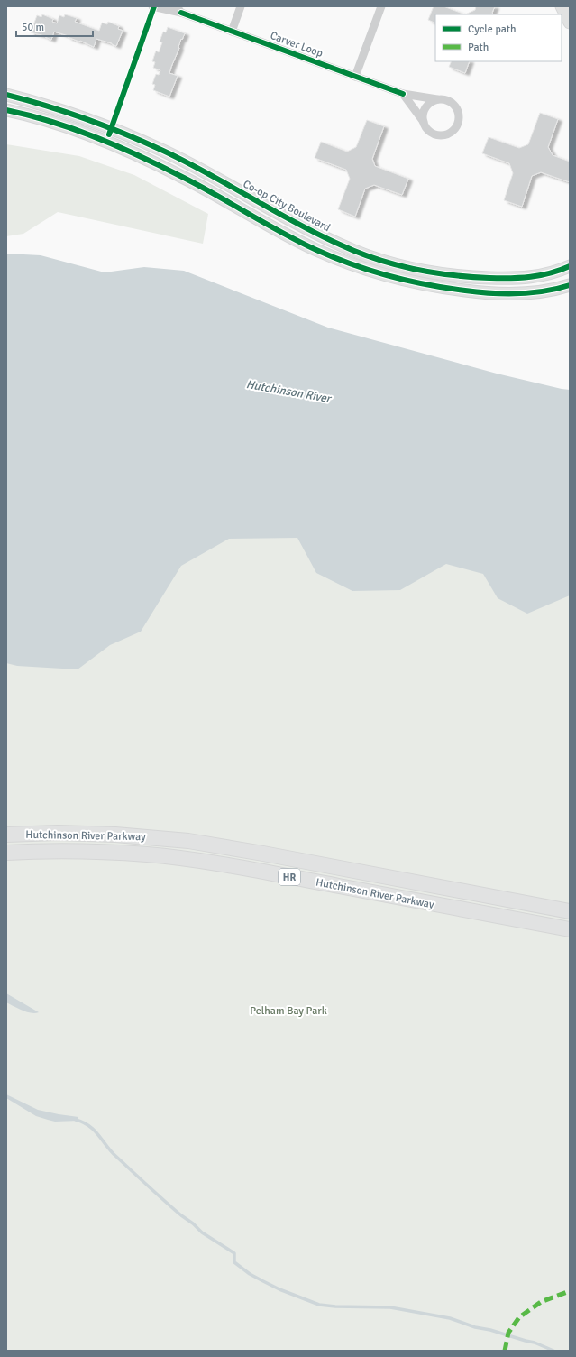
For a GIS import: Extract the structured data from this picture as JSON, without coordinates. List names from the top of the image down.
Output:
{
  "streets": {
    "highway": ["Hutchinson River Parkway", "HR"],
    "main road": ["Co-op City Boulevard"],
    "street": ["Carver Loop"]
  },
  "water": ["Hutchinson River"],
  "parks": ["Pelham Bay Park"],
  "legend": ["Cycle path", "Path"],
  "scale_bar": "50 m"
}
